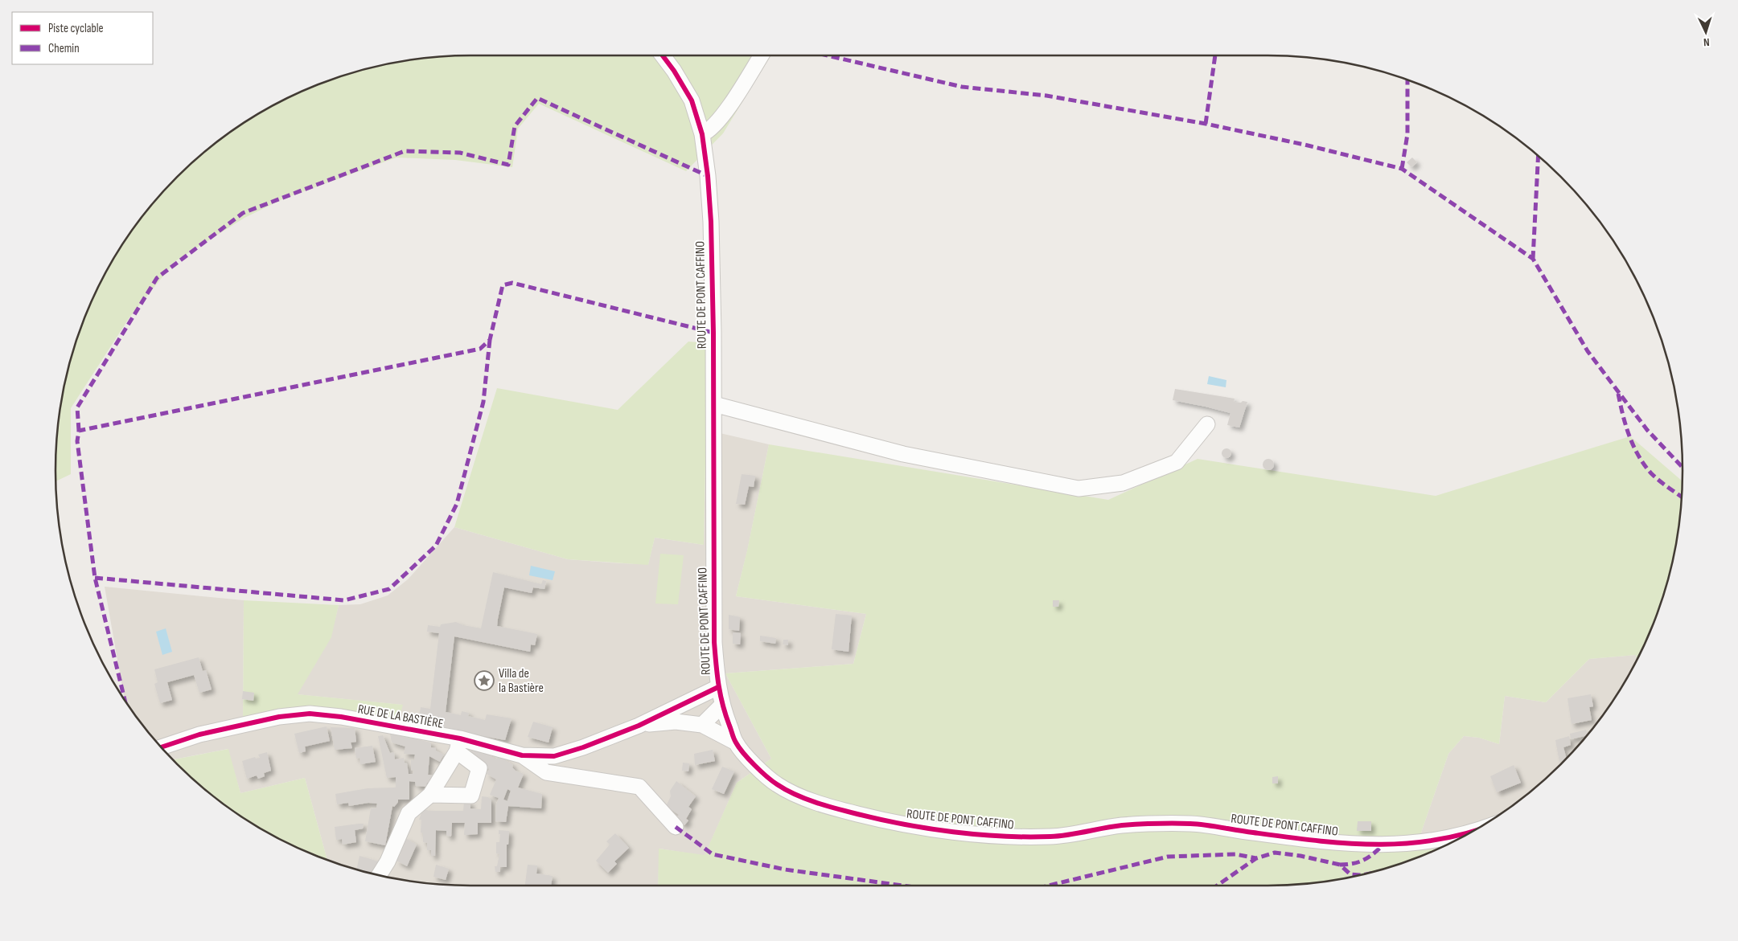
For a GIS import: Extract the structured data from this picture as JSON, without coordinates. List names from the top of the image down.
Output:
{
  "streets": {
    "street": ["ROUTE DE PONT CAFFINO", "RUE DE LA BASTIÈRE"]
  },
  "places": {
    "place": ["Villa de la Bastière"]
  },
  "legend": ["Piste cyclable", "Chemin"],
  "north": "bottom"
}
